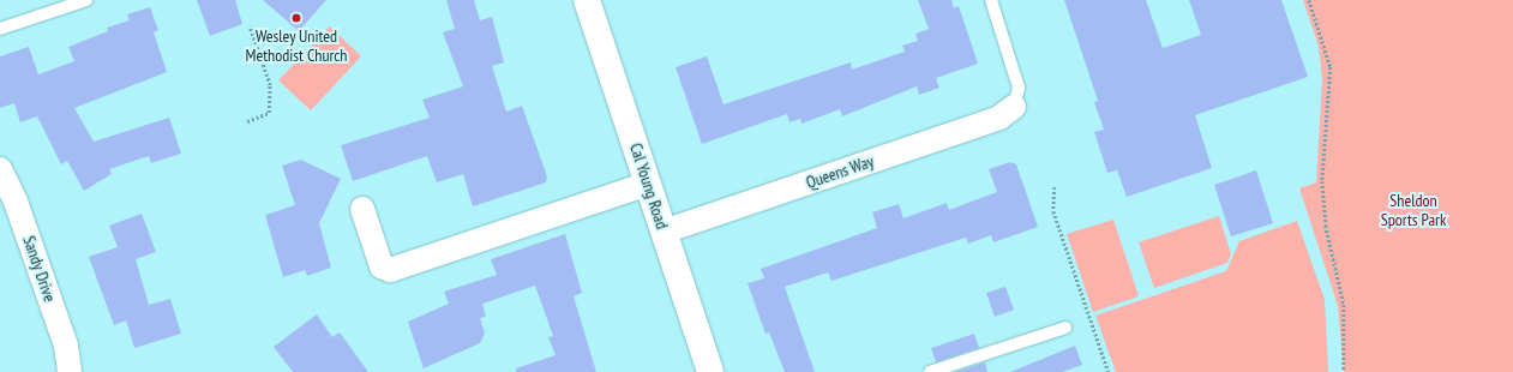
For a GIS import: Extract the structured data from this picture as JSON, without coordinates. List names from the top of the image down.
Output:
{
  "streets": {
    "main road": ["Cal Young Road"],
    "street": ["Queens Way", "Sandy Drive"]
  },
  "crossings": [
    ["Queens Way", "Cal Young Road"]
  ],
  "parks": ["Sheldon Sports Park"],
  "places": ["Wesley United Methodist Church"]
}
